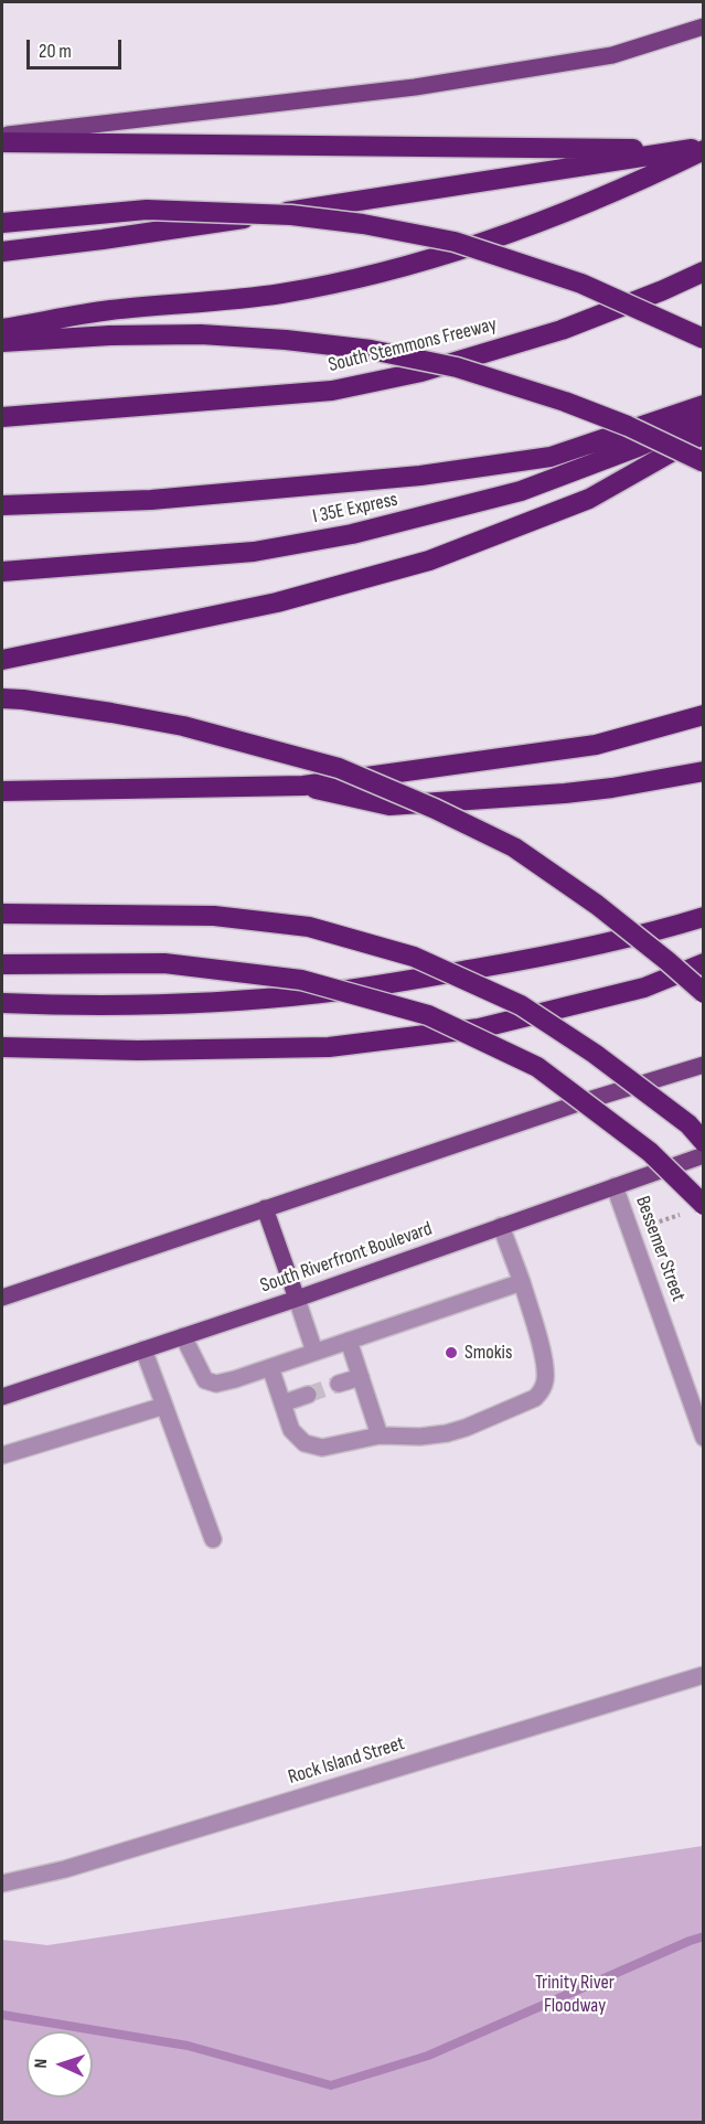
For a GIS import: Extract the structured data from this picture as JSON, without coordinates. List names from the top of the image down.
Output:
{
  "streets": {
    "highway": ["South Stemmons Freeway", "I 35E Express"],
    "main road": ["South Riverfront Boulevard"],
    "street": ["Bessemer Street", "Rock Island Street"]
  },
  "crossings": [
    ["Bessemer Street", "South Riverfront Boulevard"]
  ],
  "parks": ["Trinity River Floodway"],
  "places": ["Smokis"],
  "scale_bar": "20 m",
  "north": "left"
}
